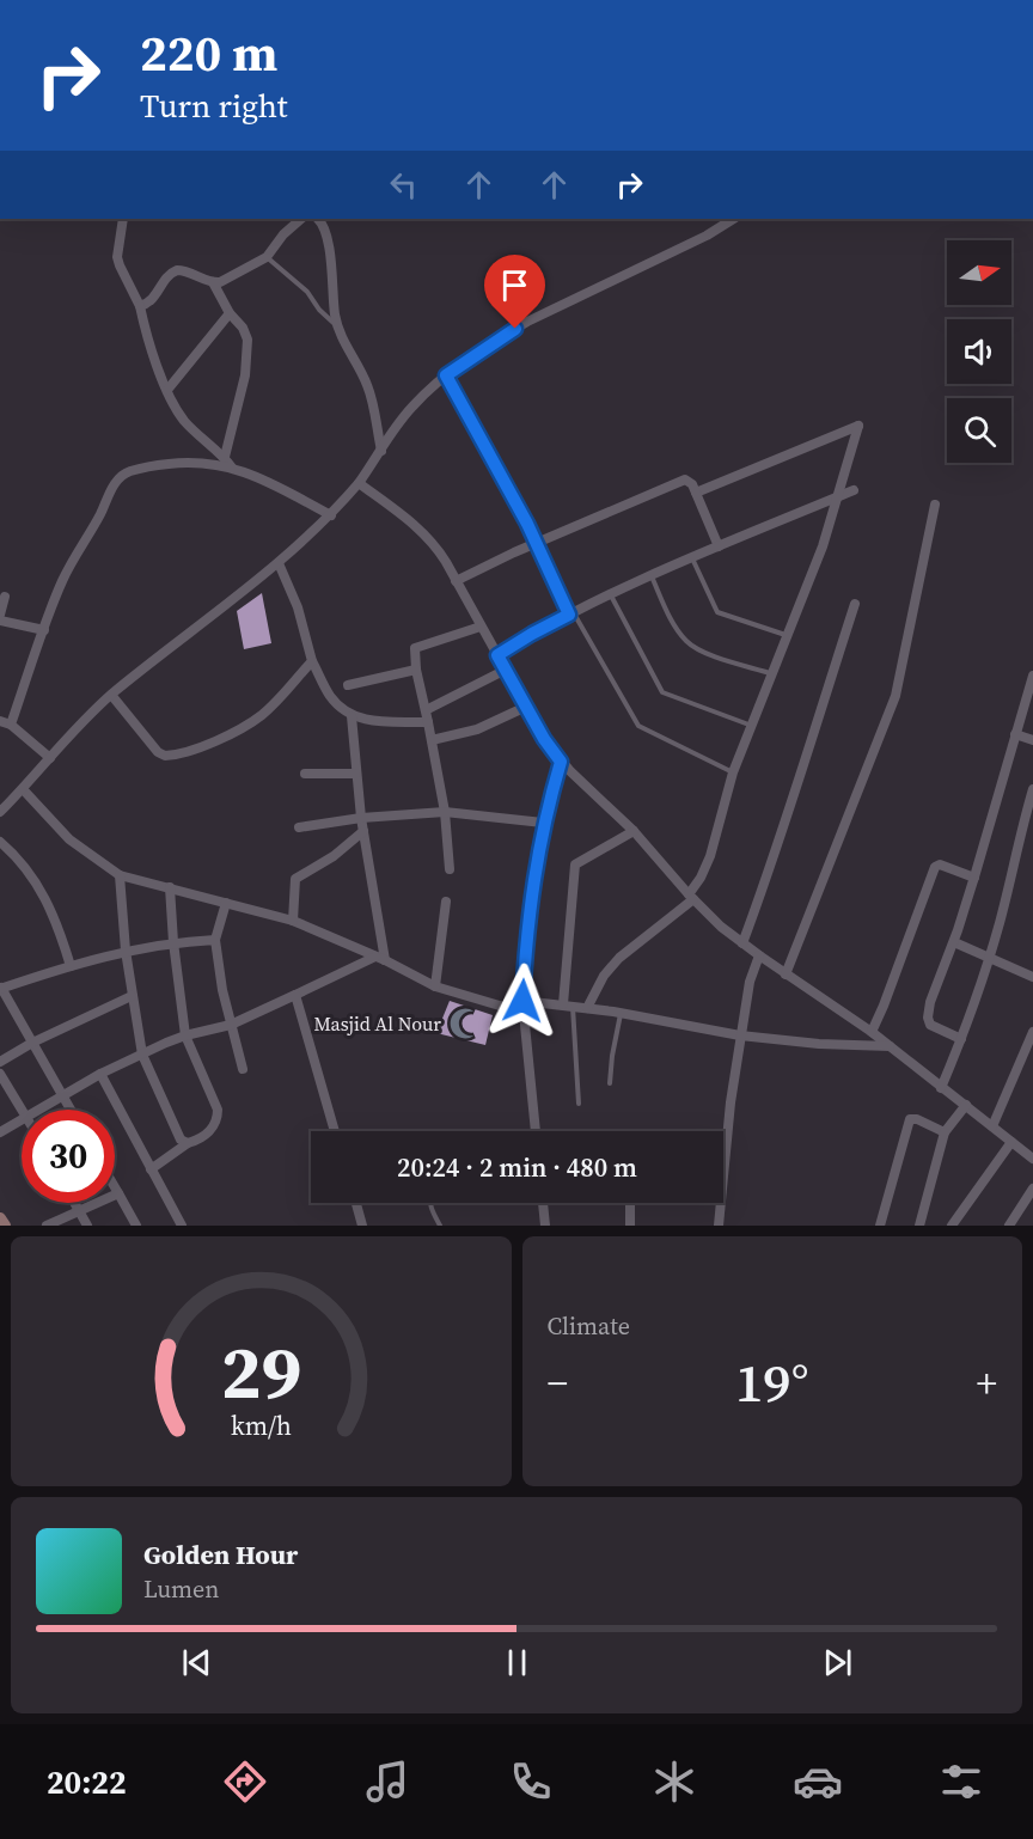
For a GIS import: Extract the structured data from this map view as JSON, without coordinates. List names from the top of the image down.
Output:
{
  "places": {
    "mosque": ["Masjid Al Nour"]
  },
  "north": "right",
  "page": {
    "turn": ["220 m", "Turn right"],
    "limit": "30",
    "trip": "20:24 · 2 min · 480 m",
    "tile": "Climate",
    "heat": ["−", "19°", "+"],
    "song": ["Golden Hour", "Lumen"],
    "tabs": "20:22",
    "gauge": ["29", "km/h"]
  }
}
